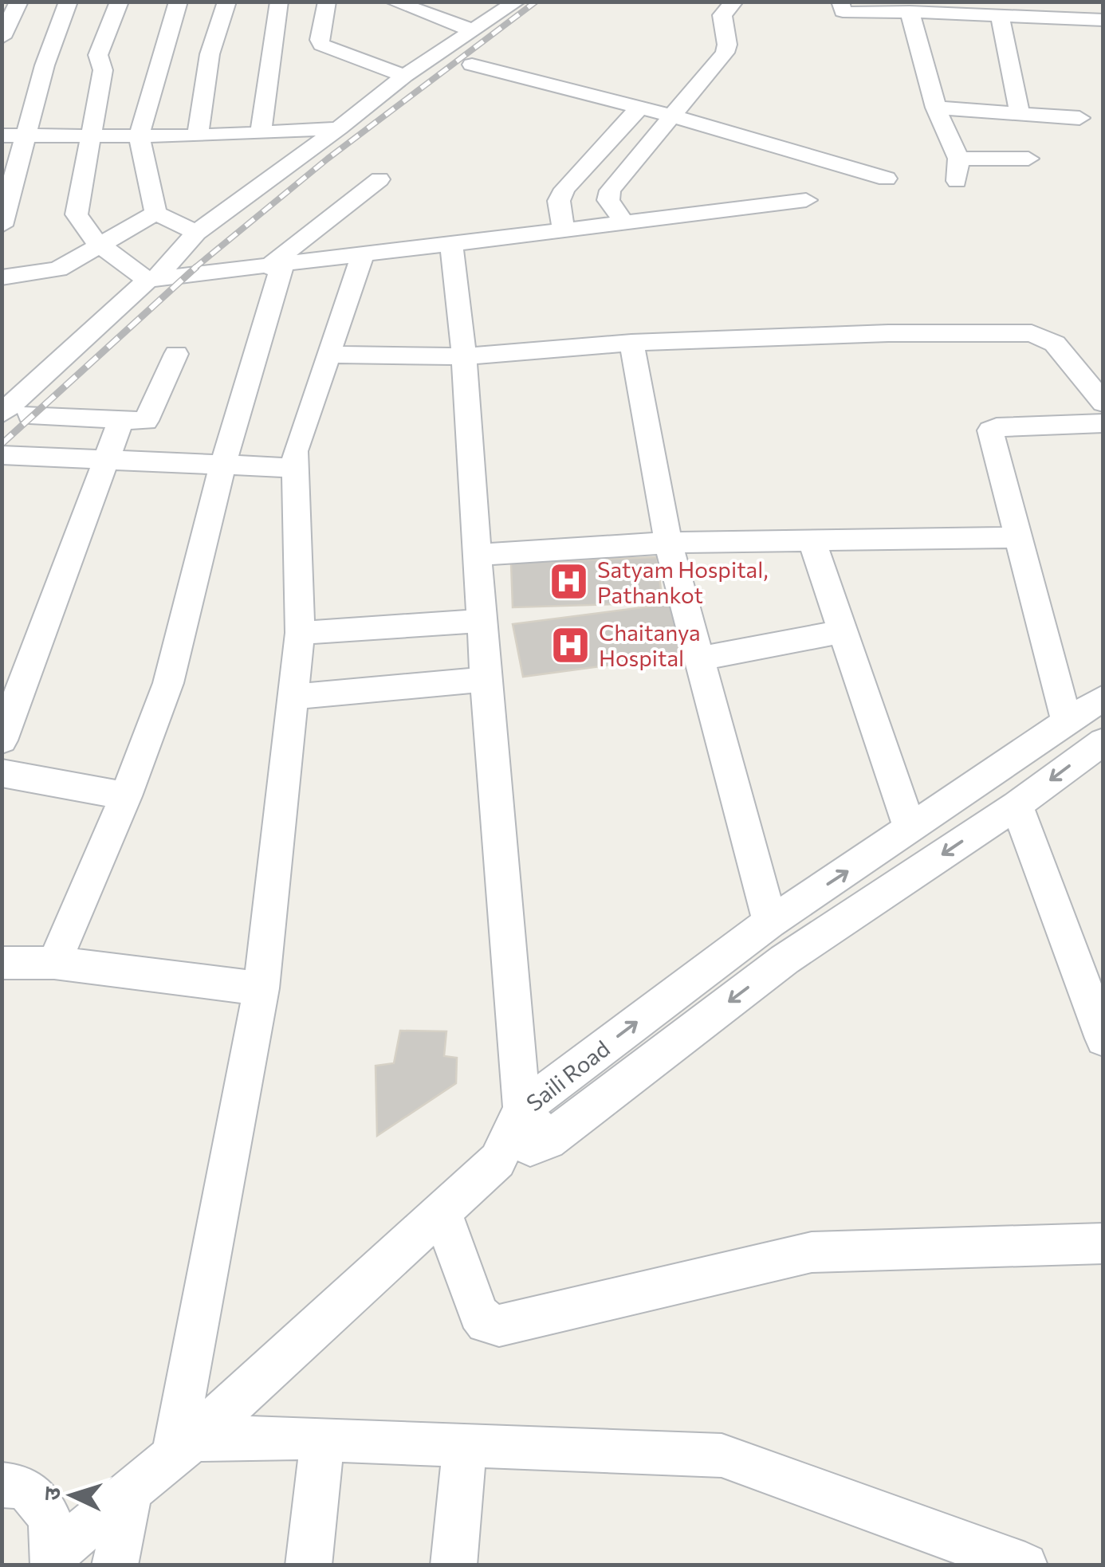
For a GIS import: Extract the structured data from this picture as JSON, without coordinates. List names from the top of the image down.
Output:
{
  "streets": {
    "street": ["Saili Road"]
  },
  "places": {
    "hospital": ["Satyam Hospital, Pathankot", "Chaitanya Hospital"]
  },
  "north": "left"
}
